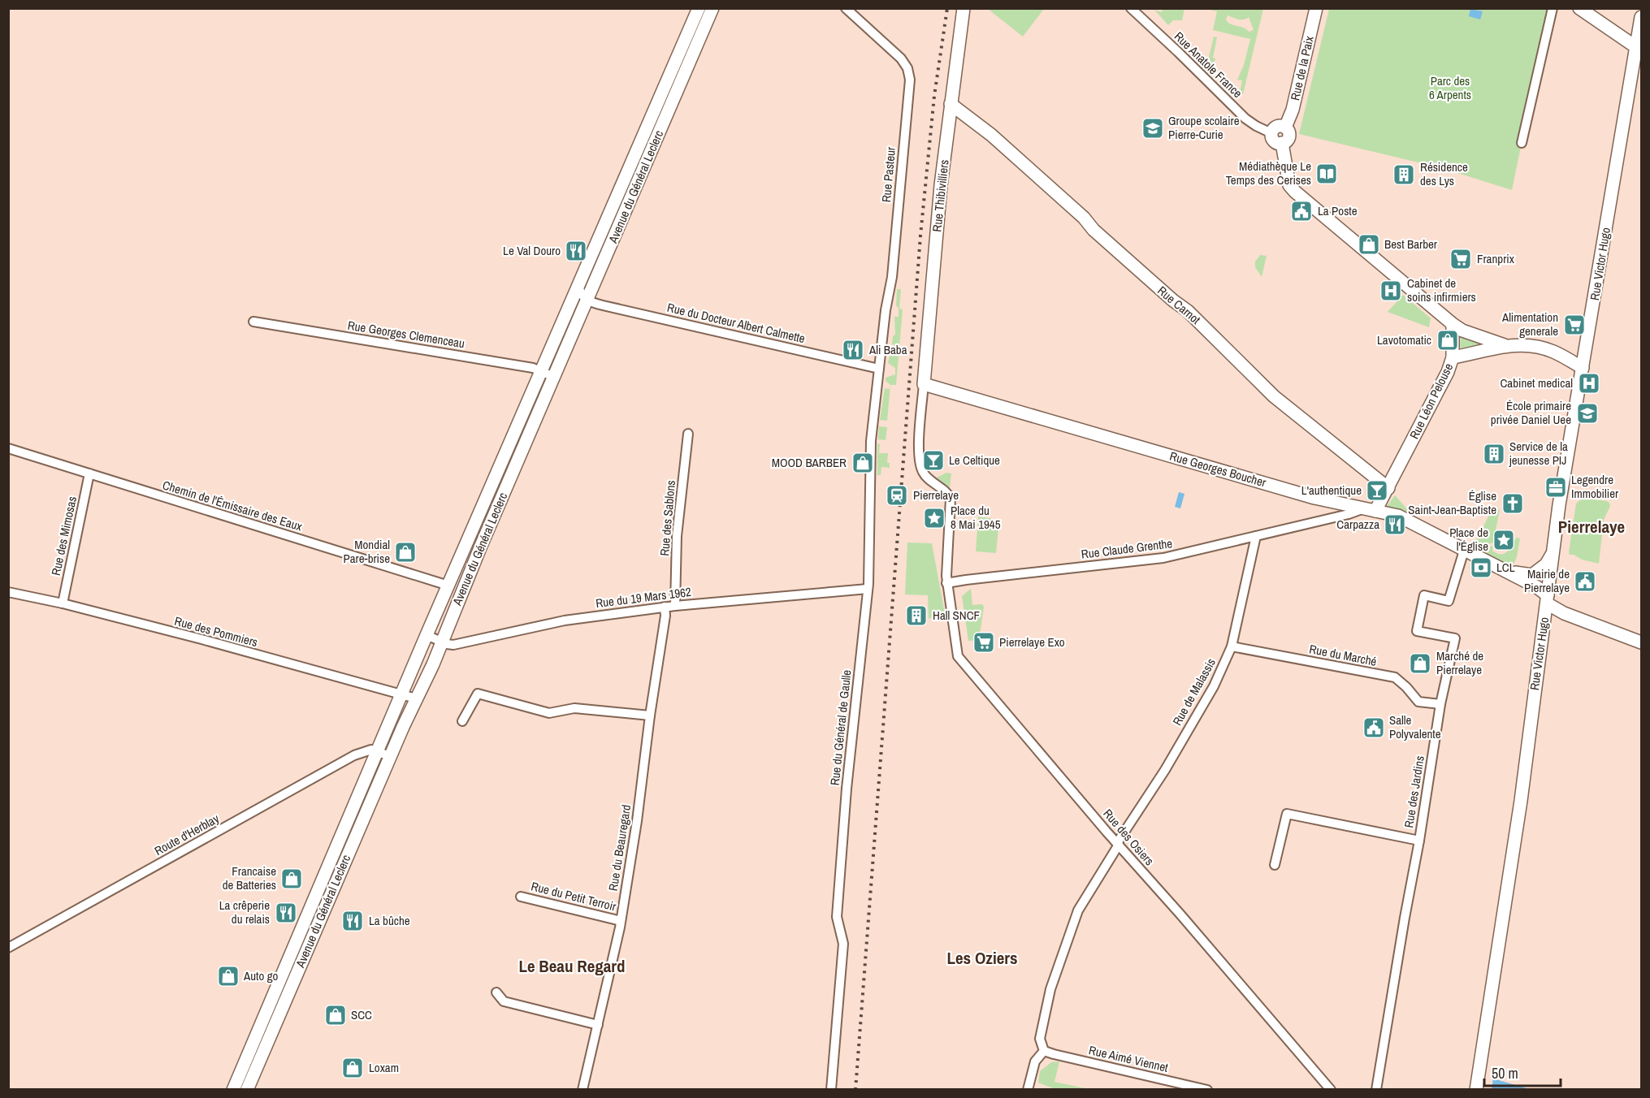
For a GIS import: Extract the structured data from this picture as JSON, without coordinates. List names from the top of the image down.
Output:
{
  "streets": {
    "street": [
      "Rue Anatole France",
      "Rue de la Paix",
      "Rue Pasteur",
      "Avenue du Général Leclerc",
      "Rue Thibivilliers",
      "Rue Victor Hugo",
      "Rue Carnot",
      "Rue du Docteur Albert Calmette",
      "Rue Georges Clemenceau",
      "Rue Léon Pelouse",
      "Rue Georges Boucher",
      "Chemin de l'Émissaire des Eaux",
      "Rue des Sablons",
      "Rue des Mimosas",
      "Rue Claude Grenthe",
      "Rue du 19 Mars 1962",
      "Rue des Pommiers",
      "Rue du Marché",
      "Rue de Malassis",
      "Rue du Général de Gaulle",
      "Rue des Jardins",
      "Route d'Herblay",
      "Rue des Osiers",
      "Rue du Beauregard",
      "Rue du Petit Terroir",
      "Rue Aimé Viennet"
    ]
  },
  "crossings": [
    ["Rue Anatole France", "Rue de la Paix"],
    ["Rue Pasteur", "Rue du Docteur Albert Calmette"],
    ["Rue Pasteur", "Rue du Général de Gaulle"],
    ["Avenue du Général Leclerc", "Rue du Docteur Albert Calmette"],
    ["Avenue du Général Leclerc", "Rue Georges Clemenceau"],
    ["Avenue du Général Leclerc", "Chemin de l'Émissaire des Eaux"],
    ["Avenue du Général Leclerc", "Rue du 19 Mars 1962"],
    ["Avenue du Général Leclerc", "Rue des Pommiers"],
    ["Avenue du Général Leclerc", "Route d'Herblay"],
    ["Rue Thibivilliers", "Rue Carnot"],
    ["Rue Thibivilliers", "Rue Georges Boucher"],
    ["Rue Victor Hugo", "Rue Léon Pelouse"],
    ["Rue Victor Hugo", "Rue Georges Boucher"],
    ["Rue Carnot", "Rue Léon Pelouse"],
    ["Rue du Docteur Albert Calmette", "Rue du Général de Gaulle"],
    ["Rue Georges Boucher", "Rue Claude Grenthe"],
    ["Rue Georges Boucher", "Rue des Jardins"],
    ["Chemin de l'Émissaire des Eaux", "Rue des Mimosas"],
    ["Rue des Sablons", "Rue du 19 Mars 1962"],
    ["Rue des Mimosas", "Rue des Pommiers"],
    ["Rue Claude Grenthe", "Rue de Malassis"],
    ["Rue Claude Grenthe", "Rue des Osiers"],
    ["Rue du 19 Mars 1962", "Rue du Général de Gaulle"],
    ["Rue du 19 Mars 1962", "Rue du Beauregard"],
    ["Rue du Marché", "Rue de Malassis"],
    ["Rue du Marché", "Rue des Jardins"],
    ["Rue de Malassis", "Rue des Osiers"],
    ["Rue de Malassis", "Rue Aimé Viennet"],
    ["Rue du Beauregard", "Rue du Petit Terroir"]
  ],
  "districts": ["Pierrelaye", "Les Oziers", "Le Beau Regard"],
  "parks": ["Parc des 6 Arpents"],
  "places": {
    "school or university": ["Groupe scolaire Pierre-Curie", "École primaire privée Daniel Uee"],
    "library": ["Médiathèque Le Temps des Cerises"],
    "building": ["Résidence des Lys", "Service de la jeunesse PIJ", "Hall SNCF"],
    "public building": ["La Poste", "Mairie de Pierrelaye", "Salle Polyvalente"],
    "shop": [
      "Best Barber",
      "Lavotomatic",
      "MOOD BARBER",
      "Mondial Pare-brise",
      "Marché de Pierrelaye",
      "Francaise de Batteries",
      "Auto go",
      "SCC",
      "Loxam"
    ],
    "restaurant": [
      "Le Val Douro",
      "Ali Baba",
      "Carpazza",
      "La crêperie du relais",
      "La bûche"
    ],
    "supermarket": ["Franprix", "Alimentation generale", "Pierrelaye Exo"],
    "hospital": ["Cabinet de soins infirmiers", "Cabinet medical"],
    "bar": ["Le Celtique", "L'authentique"],
    "office": ["Legendre Immobilier"],
    "station": ["Pierrelaye"],
    "church": ["Église Saint-Jean-Baptiste"],
    "place": ["Place du 8 Mai 1945", "Place de l'Église"],
    "bank": ["LCL"]
  },
  "scale_bar": "50 m"
}
